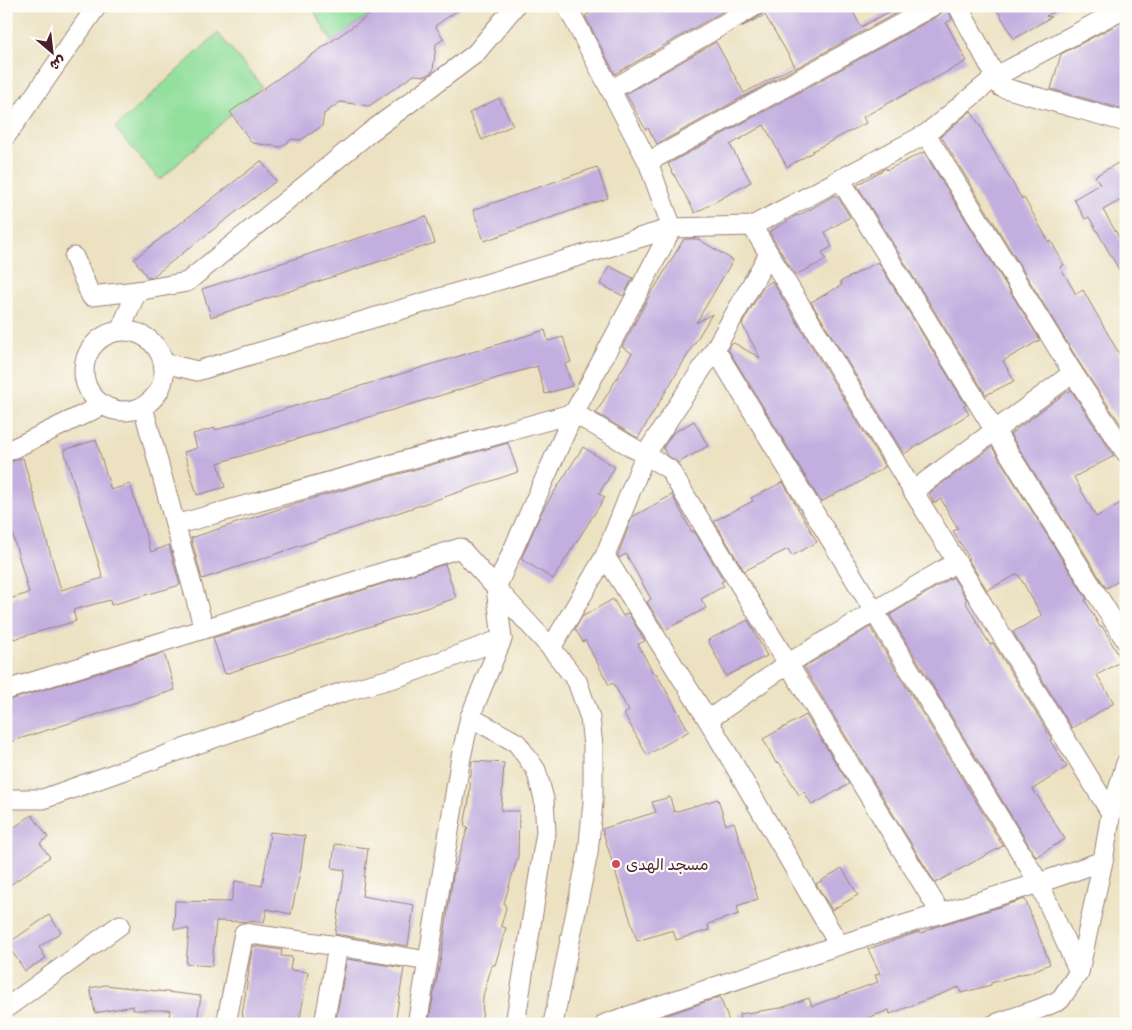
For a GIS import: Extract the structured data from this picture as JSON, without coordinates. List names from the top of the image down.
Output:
{
  "places": ["مسجد الهدى"],
  "north": "bottom right"
}
